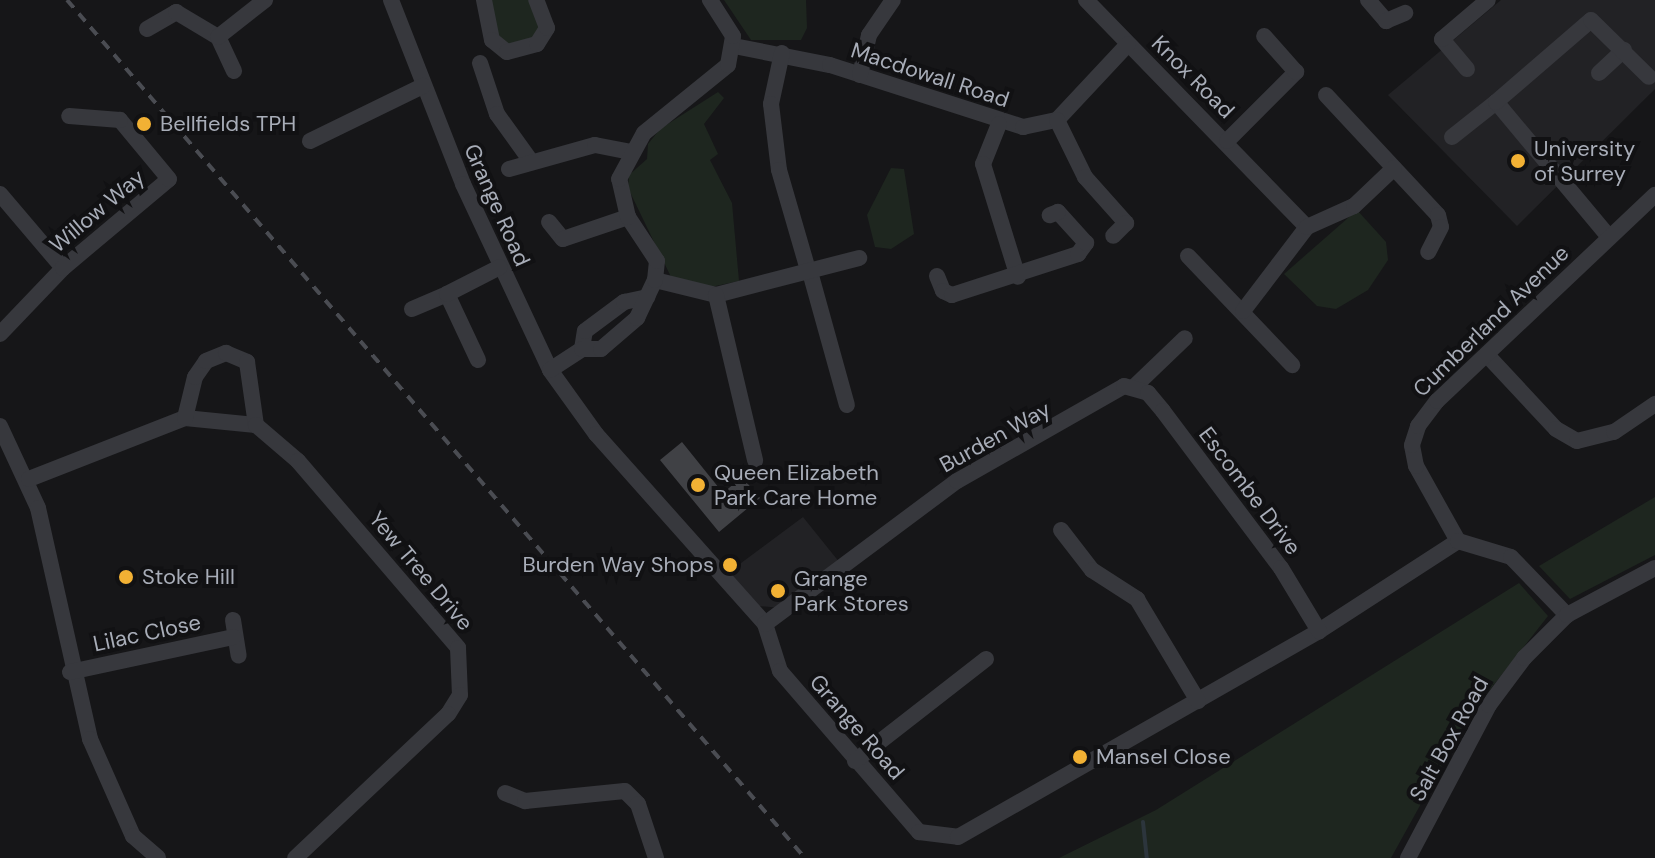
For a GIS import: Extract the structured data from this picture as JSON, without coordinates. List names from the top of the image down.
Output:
{
  "streets": {
    "street": [
      "Macdowall Road",
      "Knox Road",
      "Grange Road",
      "Willow Way",
      "Cumberland Avenue",
      "Burden Way",
      "Escombe Drive",
      "Yew Tree Drive",
      "Lilac Close",
      "Salt Box Road"
    ]
  },
  "crossings": [
    ["Grange Road", "Cumberland Avenue"],
    ["Grange Road", "Burden Way"],
    ["Grange Road", "Escombe Drive"],
    ["Burden Way", "Escombe Drive"]
  ],
  "places": [
    "Bellfields TPH",
    "University of Surrey",
    "Queen Elizabeth Park Care Home",
    "Burden Way Shops",
    "Stoke Hill",
    "Grange Park Stores",
    "Mansel Close"
  ]
}
